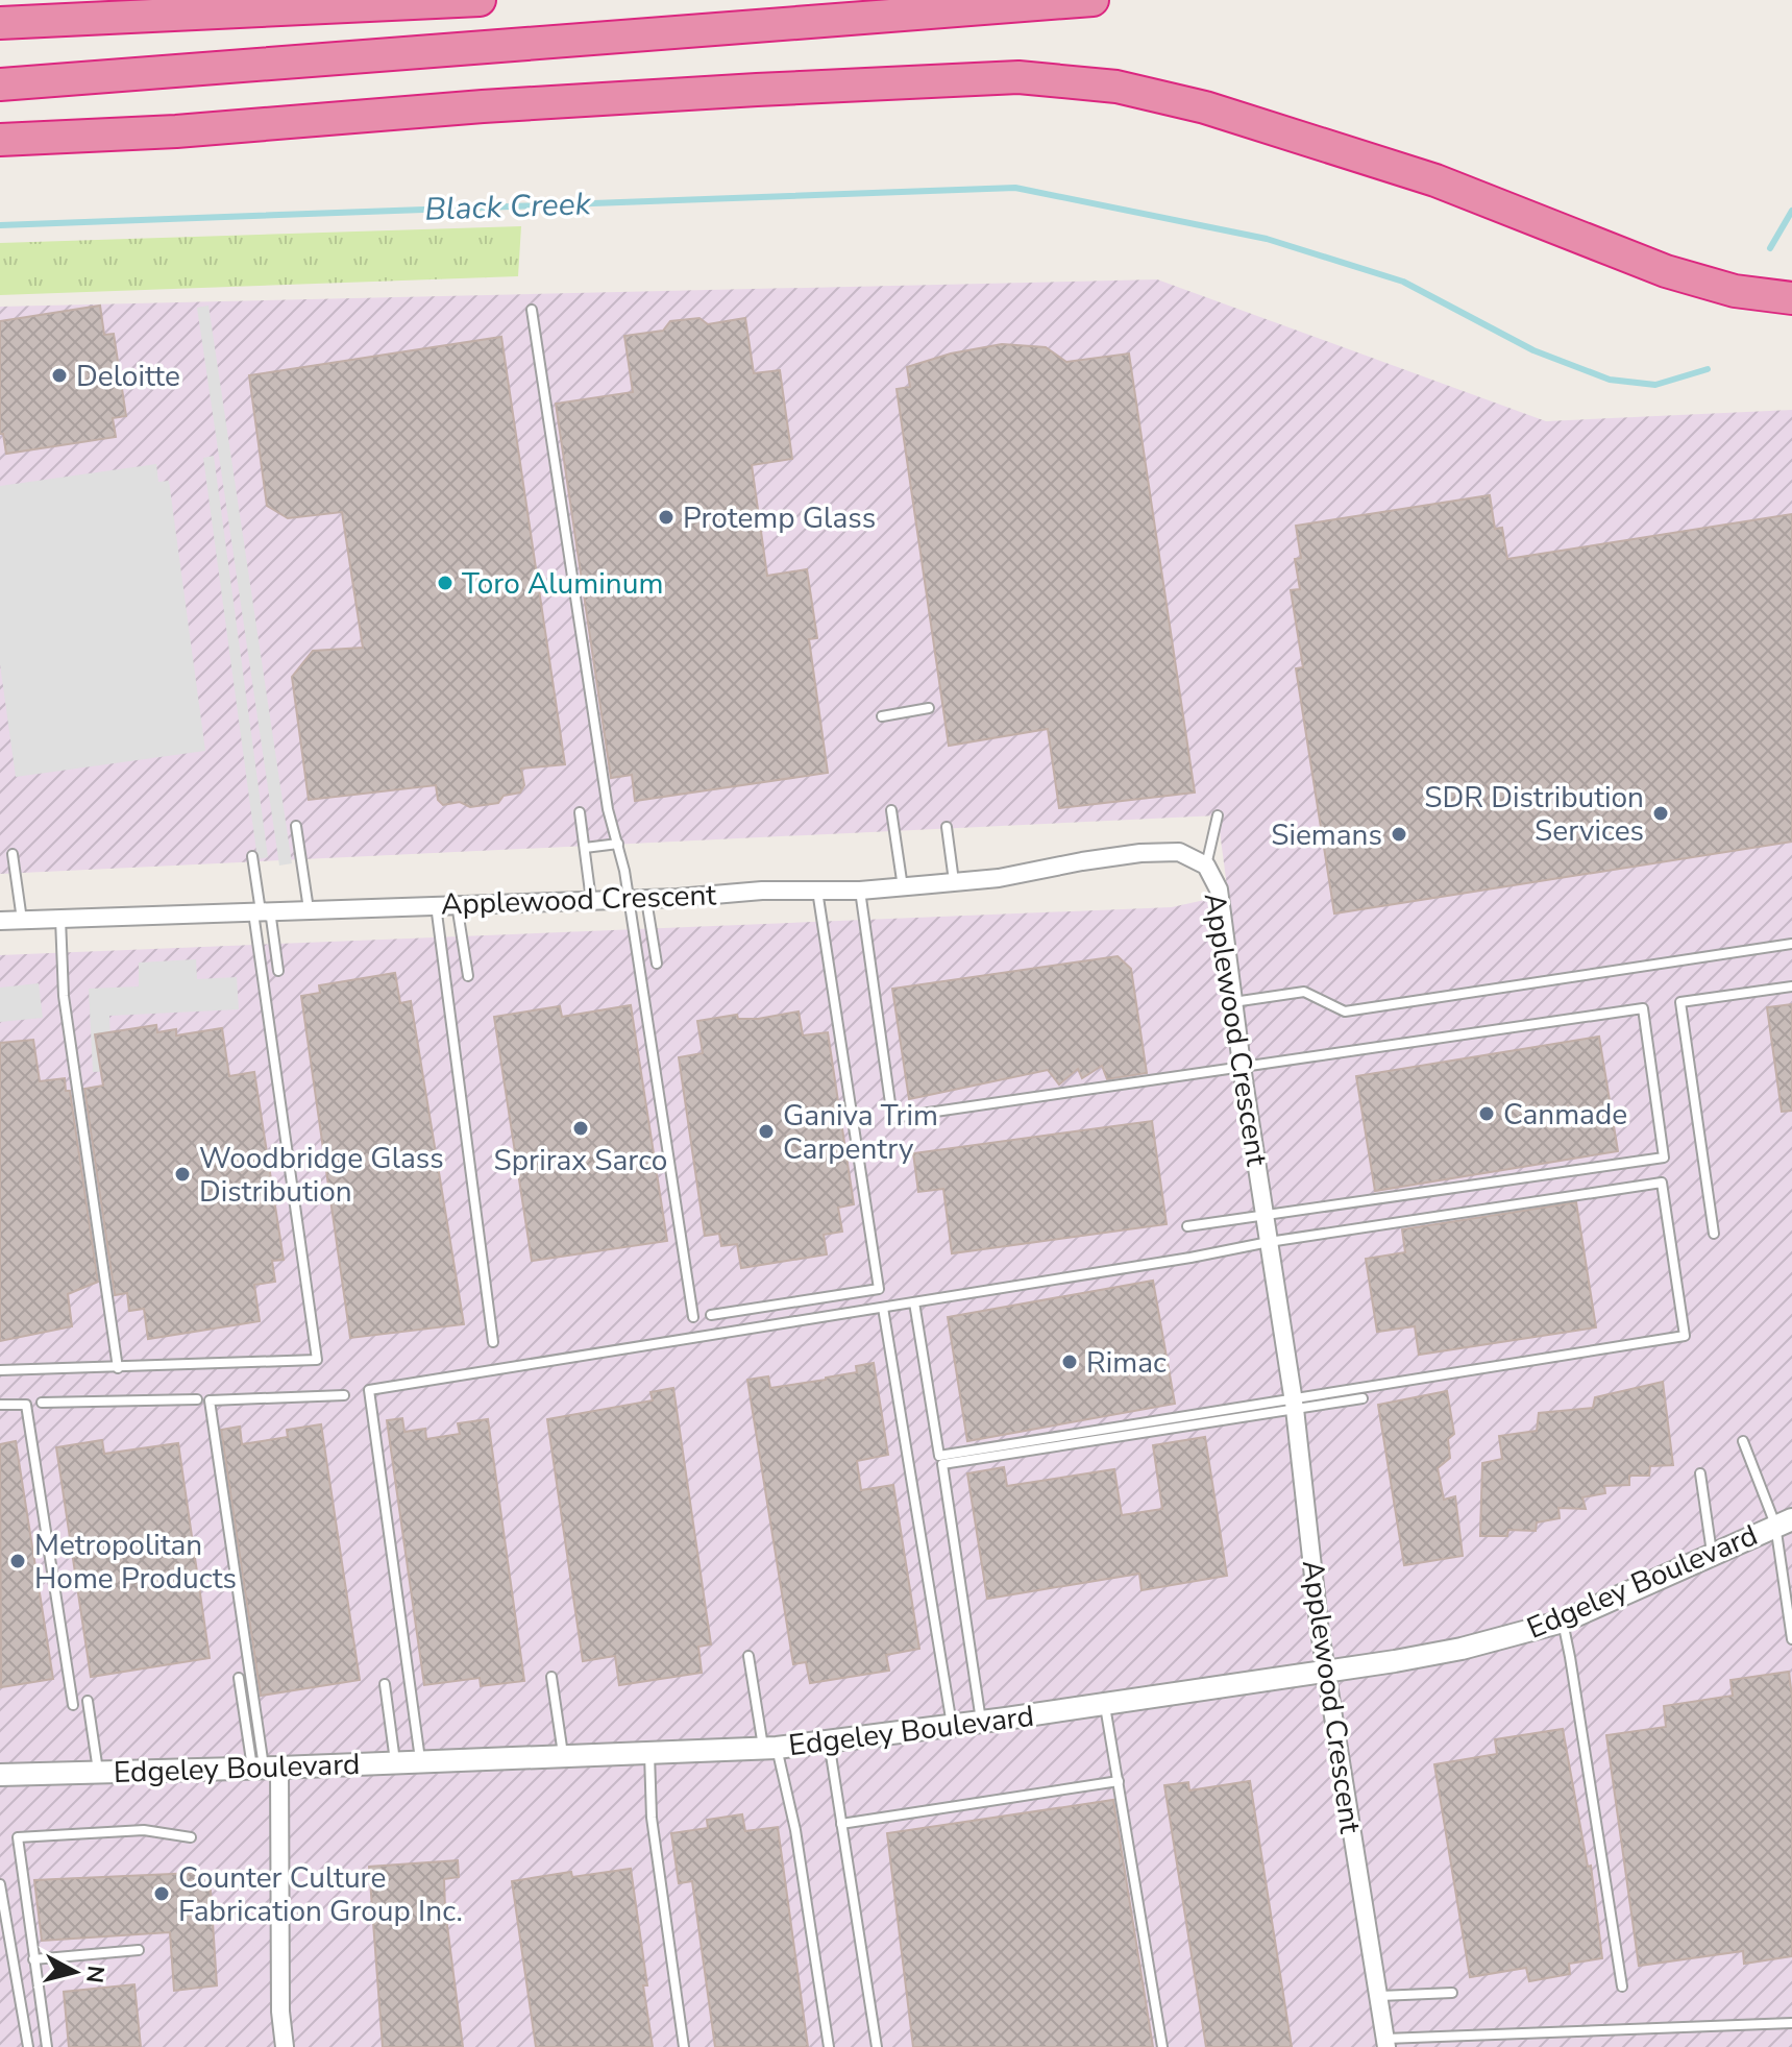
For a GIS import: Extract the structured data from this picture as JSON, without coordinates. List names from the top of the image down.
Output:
{
  "streets": {
    "street": ["Applewood Crescent", "Edgeley Boulevard"]
  },
  "crossings": [
    ["Applewood Crescent", "Edgeley Boulevard"]
  ],
  "water": ["Black Creek"],
  "places": [
    "Deloitte",
    "Protemp Glass",
    "Toro Aluminum",
    "SDR Distribution Services",
    "Siemans",
    "Canmade",
    "Sprirax Sarco",
    "Ganiva Trim Carpentry",
    "Woodbridge Glass Distribution",
    "Rimac",
    "Metropolitan Home Products",
    "Counter Culture Fabrication Group Inc."
  ],
  "north": "right"
}
